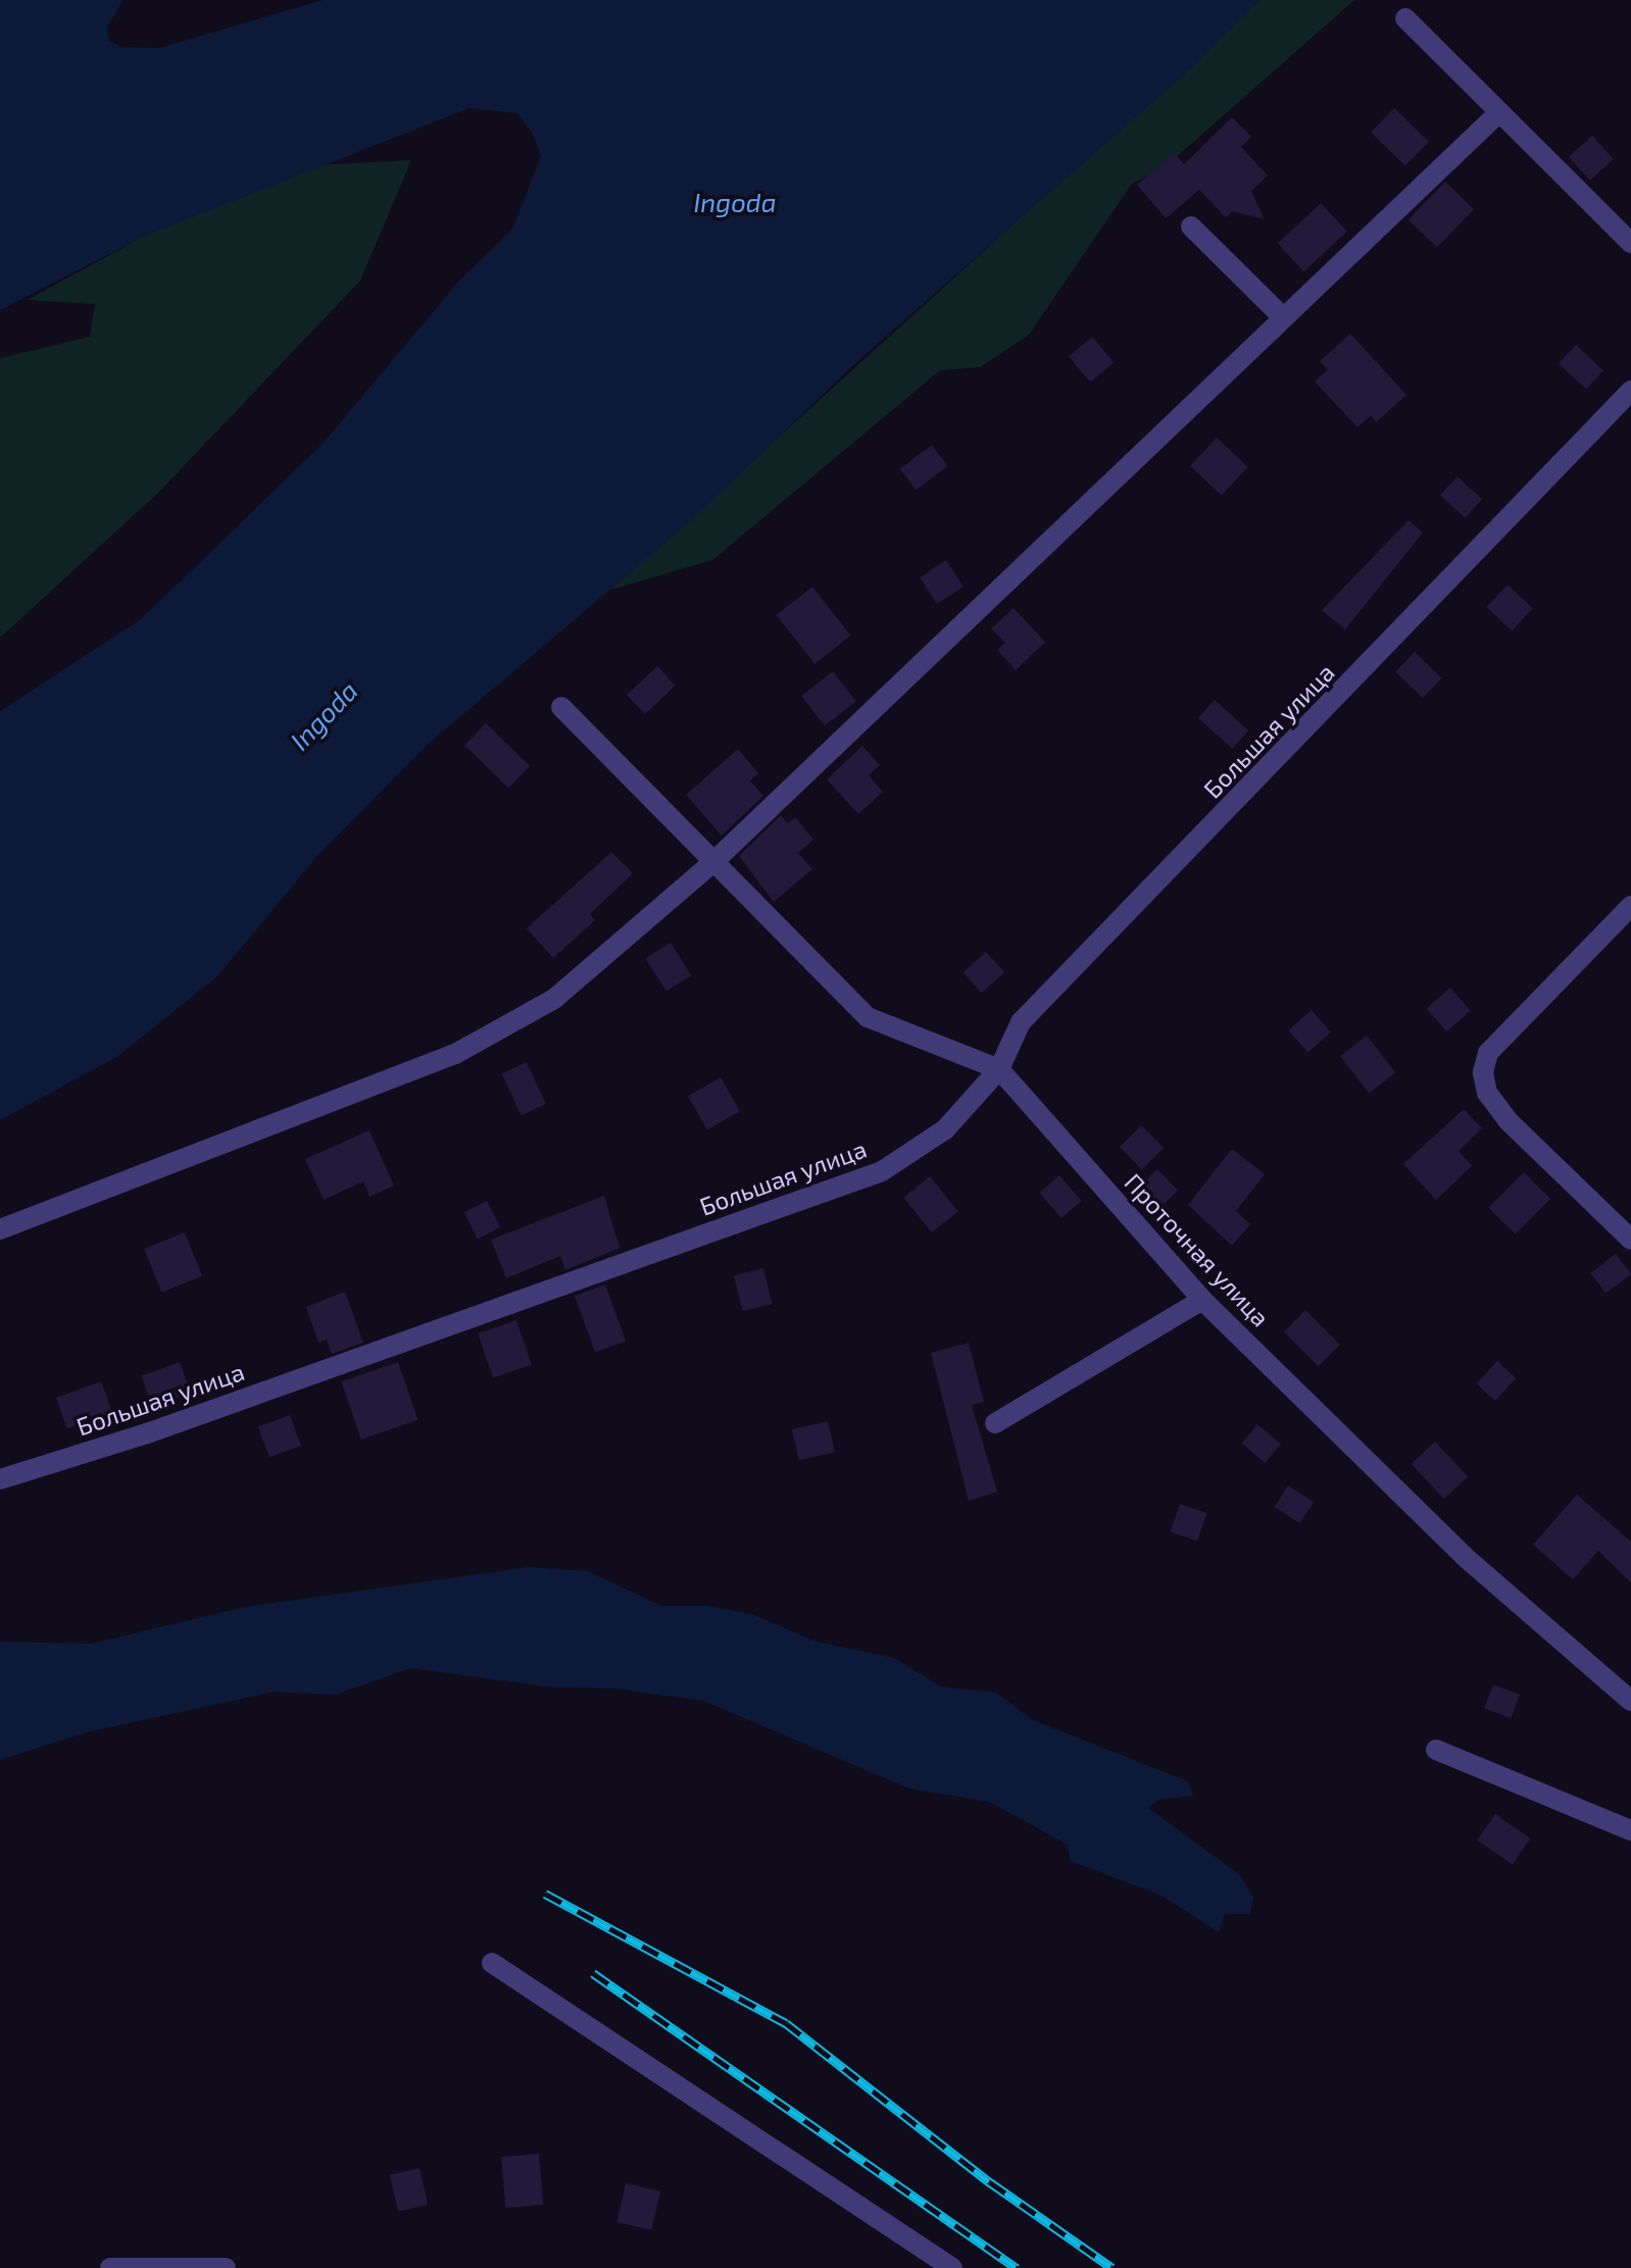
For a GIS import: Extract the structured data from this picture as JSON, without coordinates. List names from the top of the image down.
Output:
{
  "streets": {
    "street": ["Большая улица", "Проточная улица"]
  },
  "crossings": [
    ["Большая улица", "Проточная улица"]
  ],
  "water": ["Ingoda"]
}
